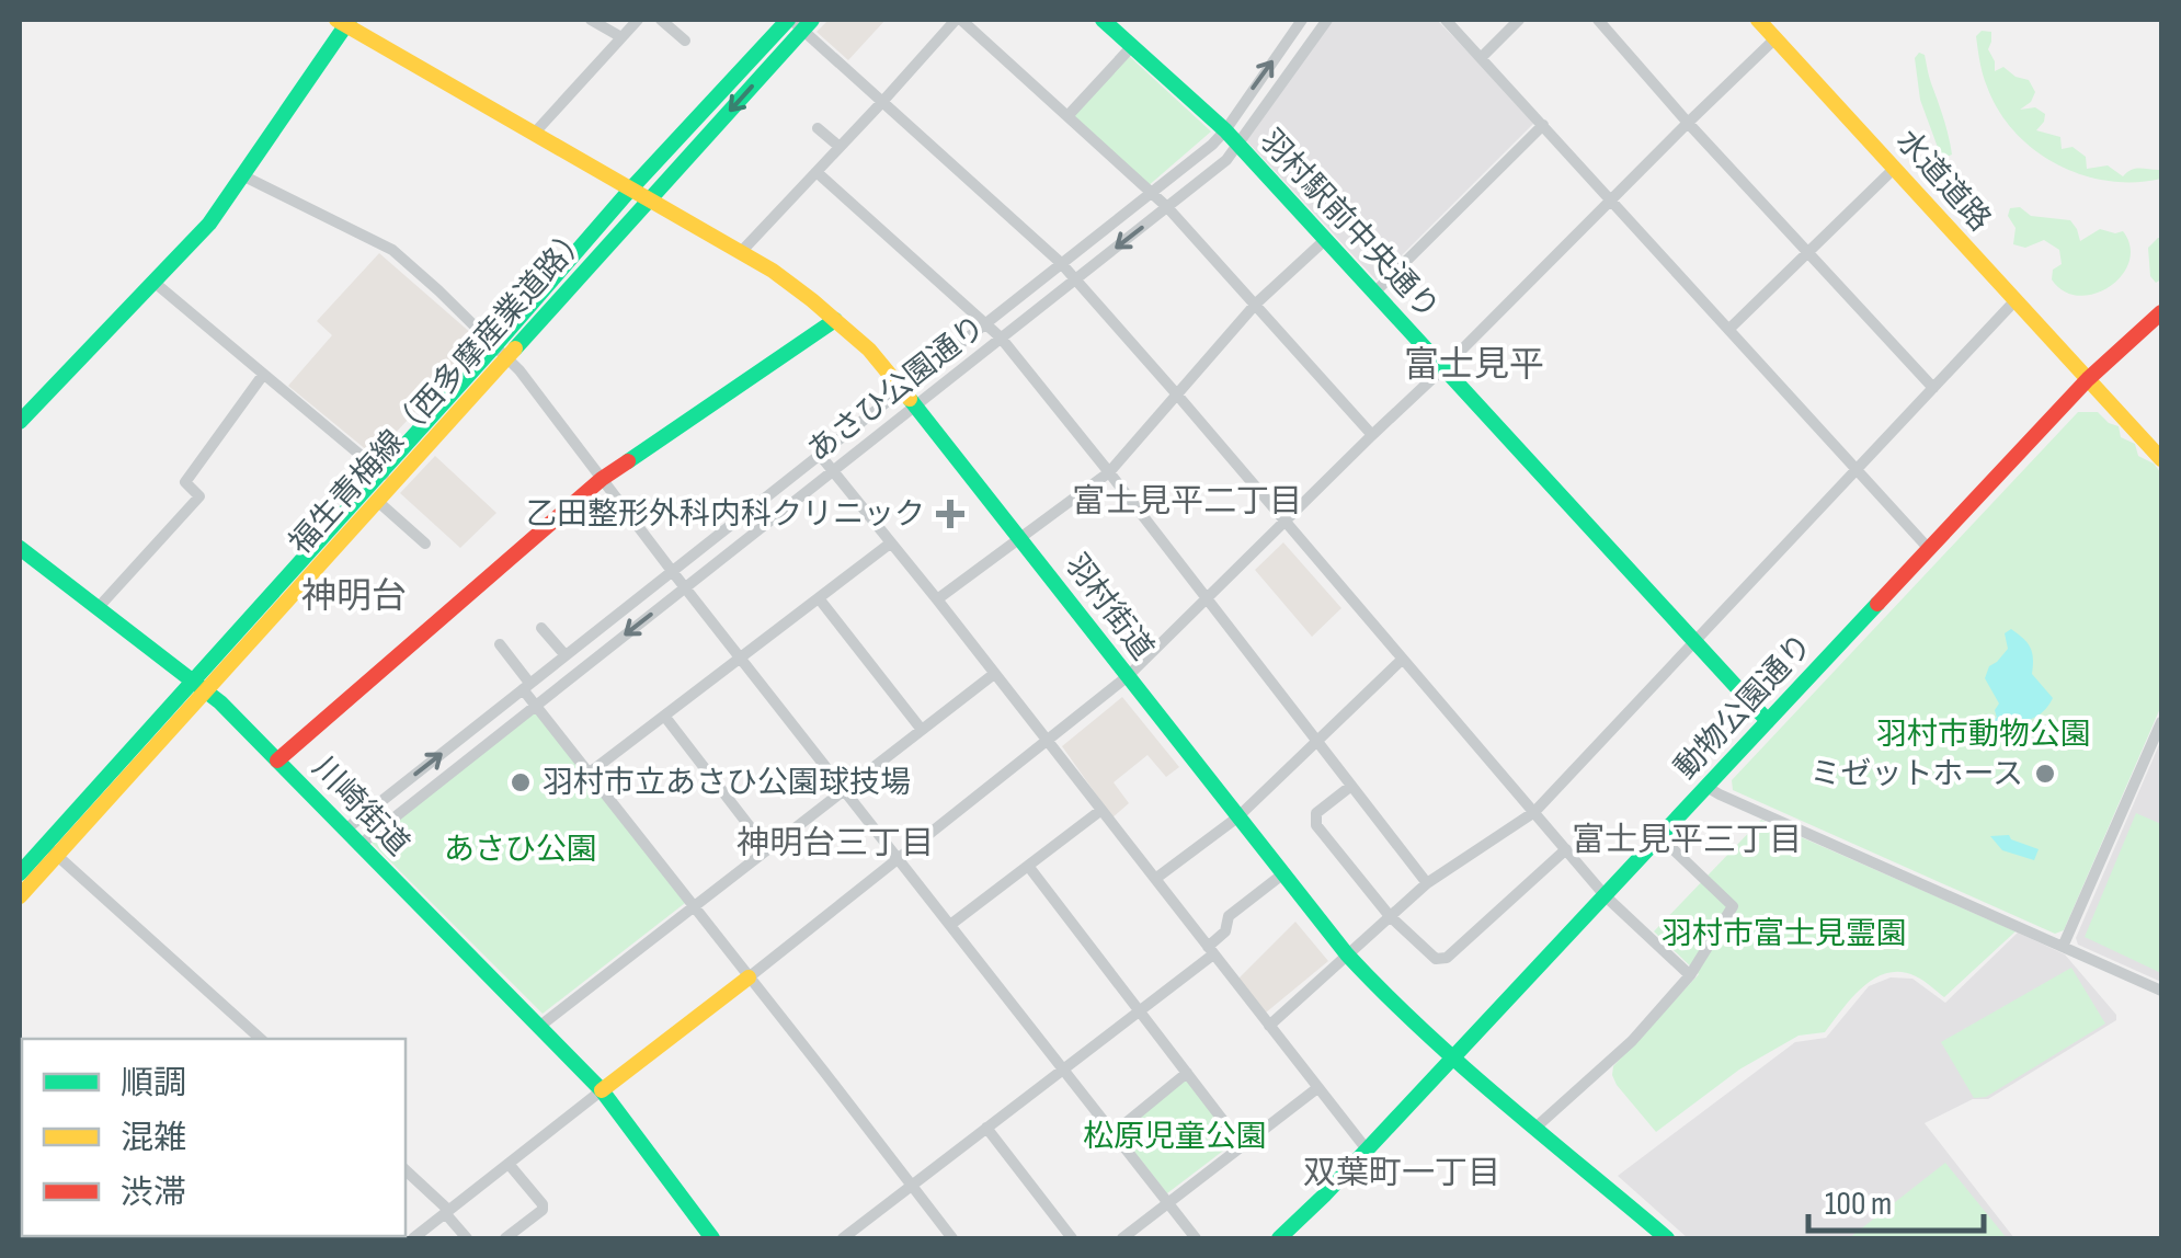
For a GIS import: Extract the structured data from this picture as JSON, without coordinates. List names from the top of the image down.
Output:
{
  "streets": {
    "street": [
      "水道道路",
      "羽村駅前中央通り",
      "あさひ公園通り",
      "福生青梅線（西多摩産業道路）",
      "羽村街道",
      "動物公園通り",
      "川崎街道"
    ]
  },
  "crossings": [
    ["水道道路", "動物公園通り"],
    ["羽村駅前中央通り", "あさひ公園通り"],
    ["羽村駅前中央通り", "動物公園通り"],
    ["あさひ公園通り", "羽村街道"],
    ["あさひ公園通り", "川崎街道"],
    ["福生青梅線（西多摩産業道路）", "羽村街道"],
    ["福生青梅線（西多摩産業道路）", "川崎街道"],
    ["羽村街道", "動物公園通り"]
  ],
  "districts": [
    "富士見平",
    "富士見平二丁目",
    "神明台",
    "富士見平三丁目",
    "神明台三丁目",
    "双葉町一丁目"
  ],
  "parks": [
    "羽村市動物公園",
    "あさひ公園",
    "羽村市富士見霊園",
    "松原児童公園"
  ],
  "places": {
    "health": ["乙田整形外科内科クリニック"],
    "other": ["ミゼットホース", "羽村市立あさひ公園球技場"]
  },
  "legend": ["順調", "混雑", "渋滞"],
  "scale_bar": "100 m"
}
